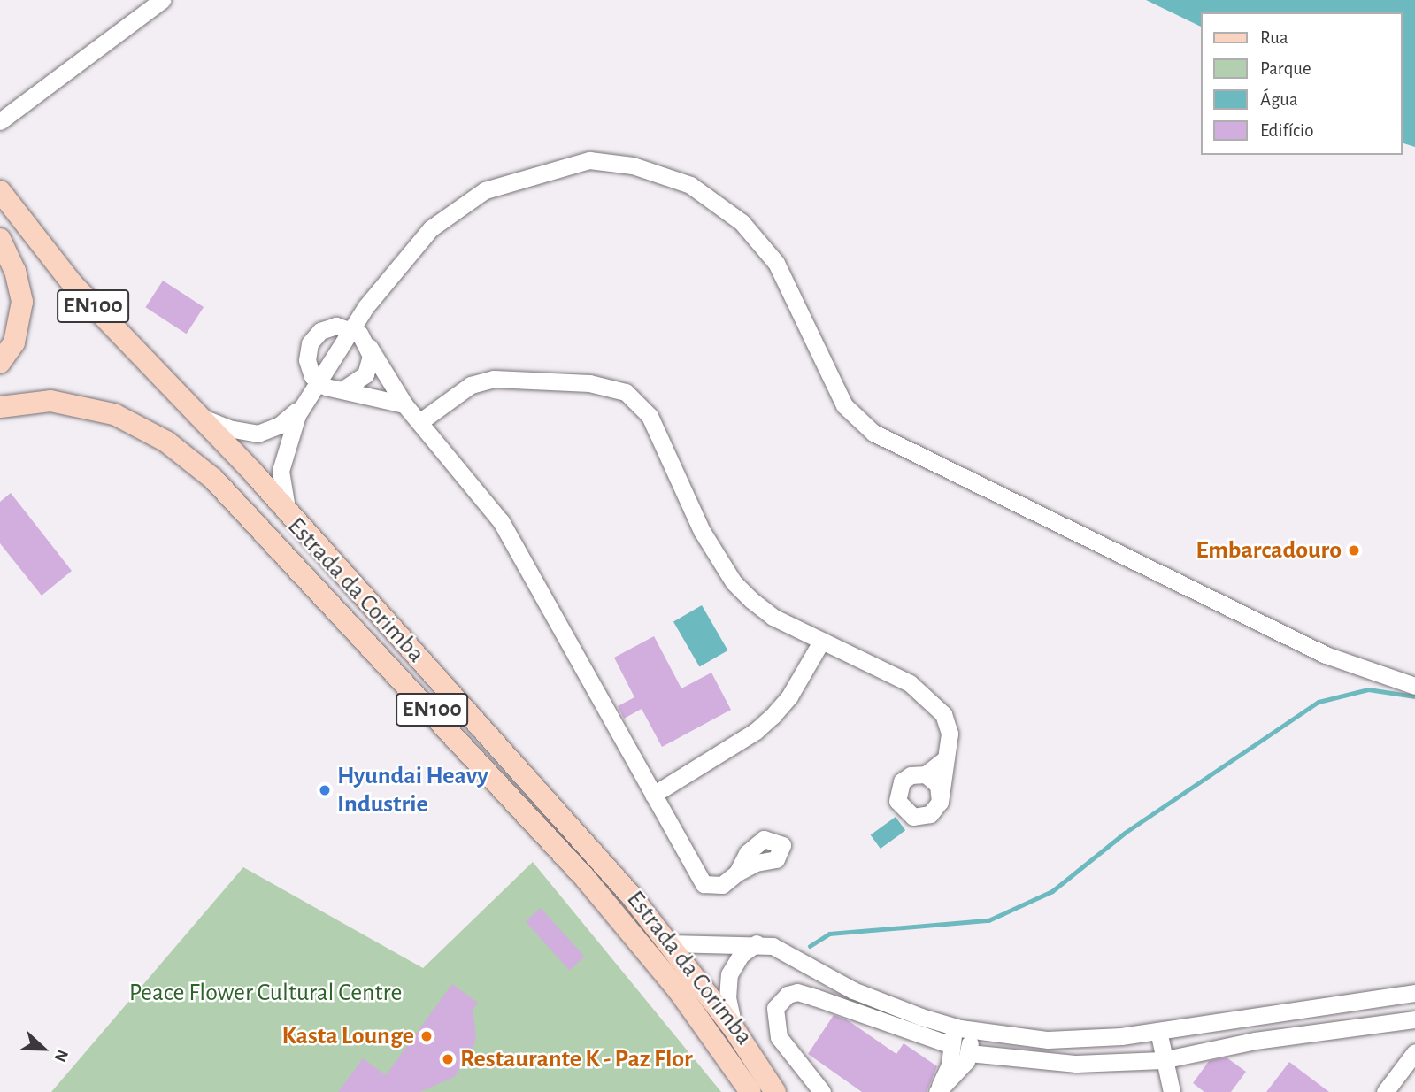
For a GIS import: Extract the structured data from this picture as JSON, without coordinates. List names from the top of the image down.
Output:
{
  "streets": {
    "main road": ["EN100", "Estrada da Corimba"]
  },
  "crossings": [
    ["EN100", "Estrada da Corimba"]
  ],
  "parks": ["Peace Flower Cultural Centre"],
  "places": [
    "Embarcadouro",
    "Hyundai Heavy Industrie",
    "Kasta Lounge",
    "Restaurante K - Paz Flor"
  ],
  "legend": [
    "Rua",
    "Parque",
    "Água",
    "Edifício"
  ],
  "north": "right"
}
